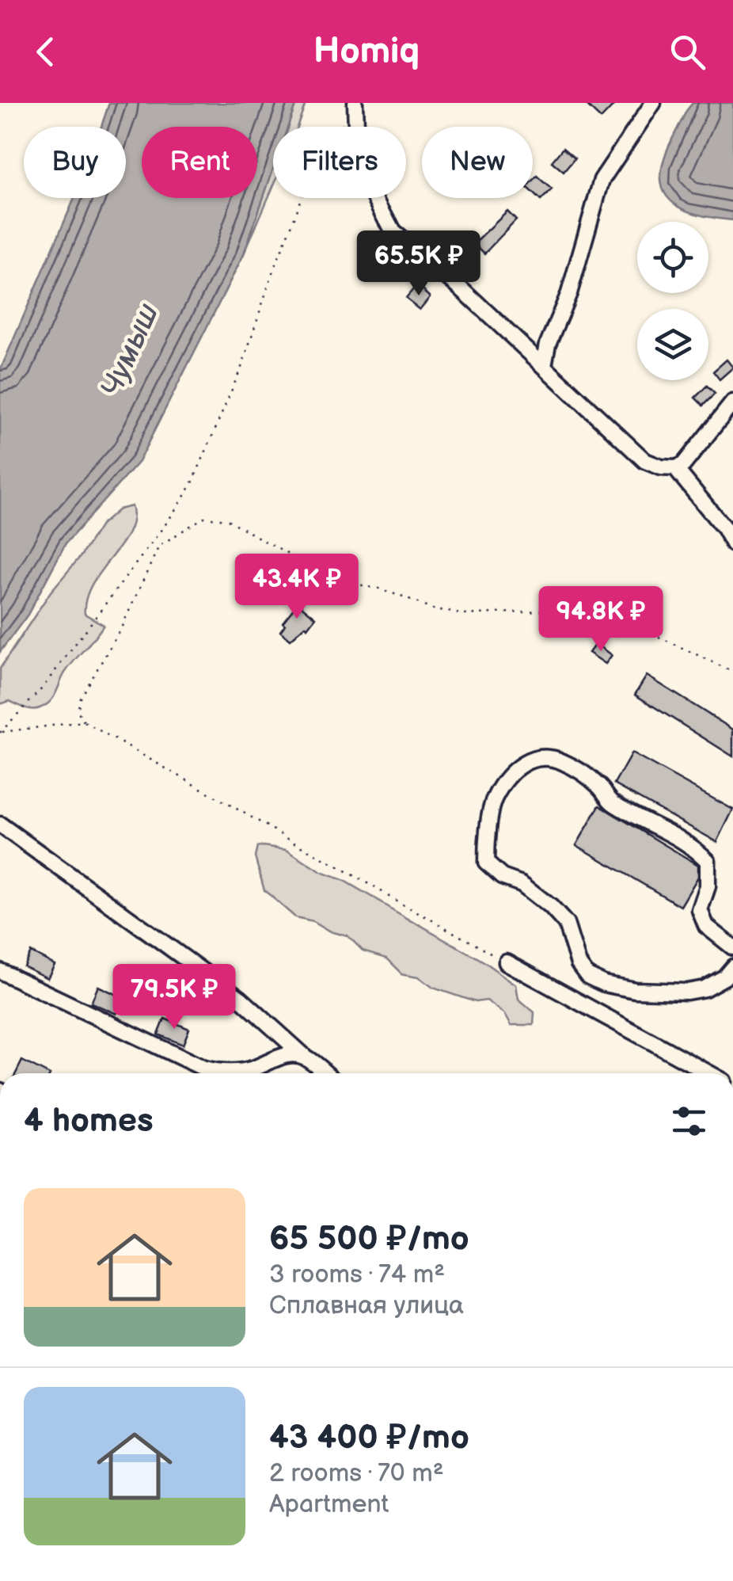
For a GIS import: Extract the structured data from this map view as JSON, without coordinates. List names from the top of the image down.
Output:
{
  "water": ["Чумыш"],
  "page": {
    "header": "Homiq",
    "chip": [
      "Buy",
      "Rent",
      "Filters",
      "New"
    ],
    "price": [
      "65.5K ₽",
      "43.4K ₽",
      "94.8K ₽",
      "79.5K ₽"
    ],
    "heading": "4 homes",
    "list": [
      {
        "name": "65 500 ₽/mo",
        "note": "3 rooms · 74 m² · Сплавная улица"
      },
      {
        "name": "43 400 ₽/mo",
        "note": "2 rooms · 70 m² · Apartment"
      }
    ]
  }
}
